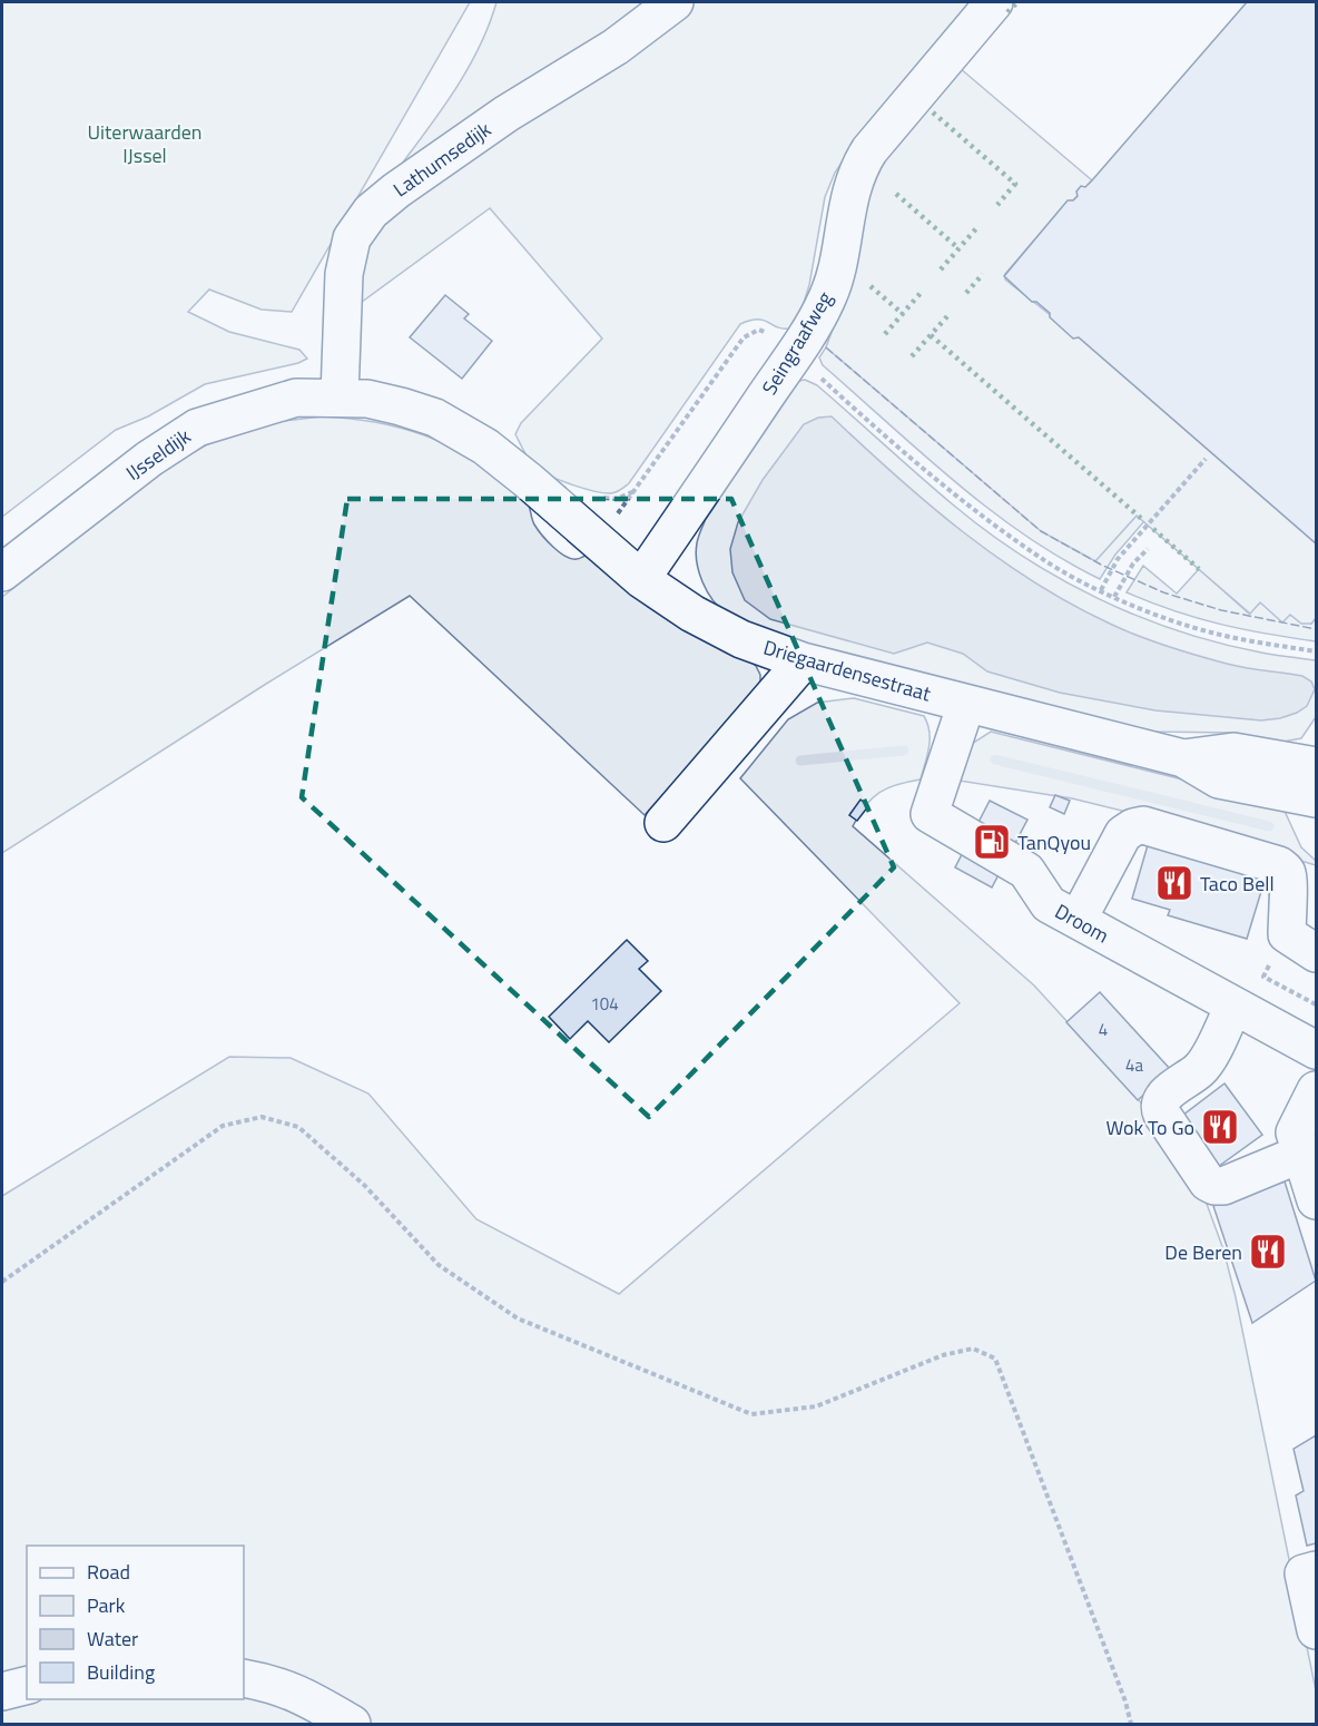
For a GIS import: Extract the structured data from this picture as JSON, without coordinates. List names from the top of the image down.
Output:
{
  "streets": {
    "street": [
      "Lathumsedijk",
      "Seingraafweg",
      "IJsseldijk",
      "Driegaardensestraat",
      "Droom"
    ]
  },
  "crossings": [
    ["Lathumsedijk", "IJsseldijk"],
    ["Lathumsedijk", "Driegaardensestraat"],
    ["Seingraafweg", "Driegaardensestraat"],
    ["IJsseldijk", "Driegaardensestraat"],
    ["Driegaardensestraat", "Droom"]
  ],
  "parks": ["Uiterwaarden IJssel"],
  "places": {
    "fuel station": ["TanQyou"],
    "restaurant": ["Taco Bell", "Wok To Go", "De Beren"]
  },
  "house_numbers": ["104", "4", "4a"],
  "legend": [
    "Road",
    "Park",
    "Water",
    "Building"
  ]
}
